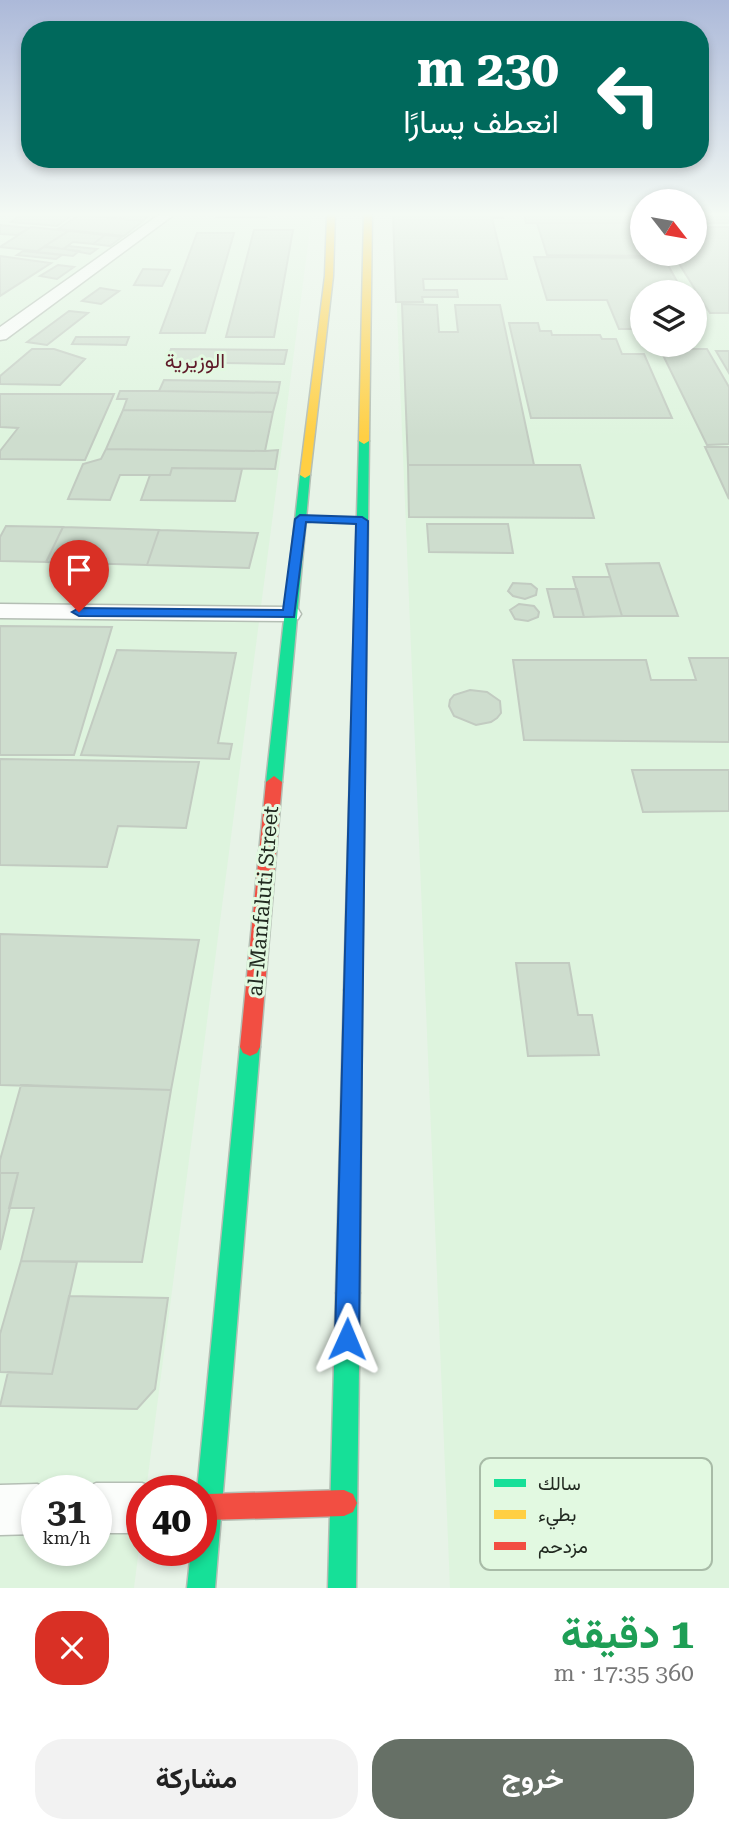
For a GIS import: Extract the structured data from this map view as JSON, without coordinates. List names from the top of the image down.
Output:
{
  "streets": {
    "street": ["al-Manfaluti Street"]
  },
  "districts": ["الوزيرية"],
  "legend": ["سالك", "بطيء", "مزدحم"],
  "north": "bottom right",
  "page": {
    "turn": ["230 m", "انعطف يسارًا"],
    "speed": "31 km/h",
    "limit": "40",
    "heading": ["1 دقيقة", "360 m · 17:35"],
    "buttons": ["خروج", "مشاركة"]
  }
}
